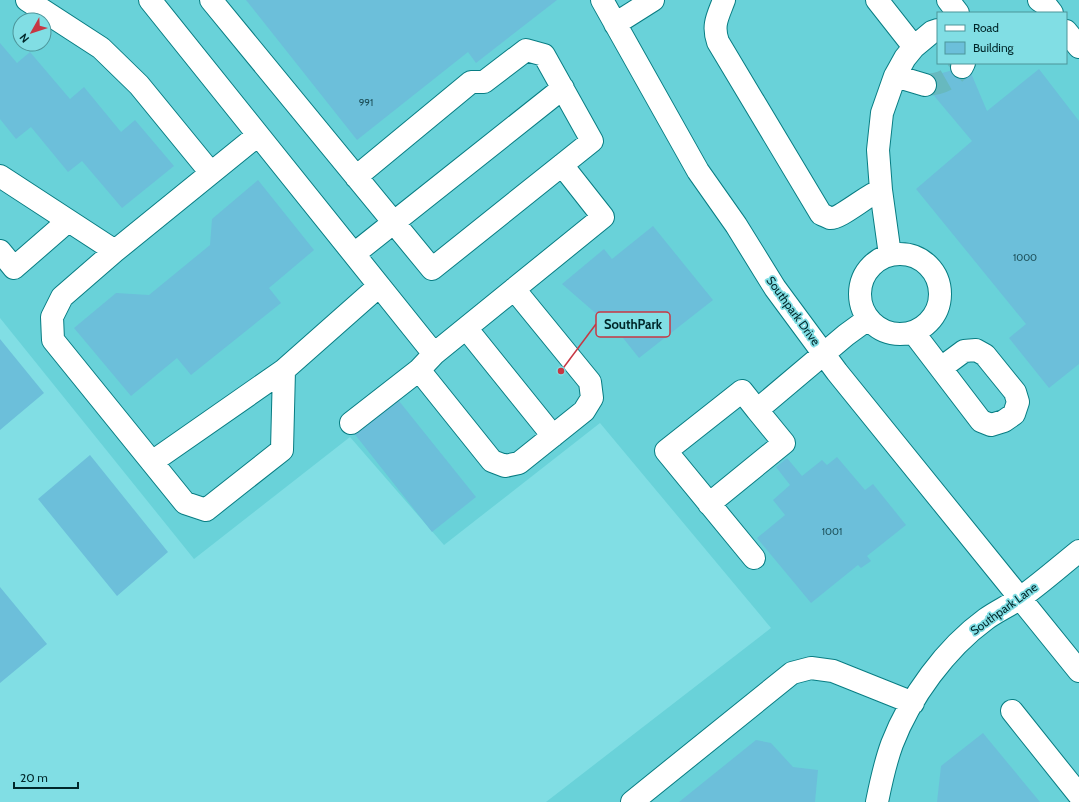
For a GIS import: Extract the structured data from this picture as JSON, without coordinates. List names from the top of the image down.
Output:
{
  "streets": {
    "street": ["Southpark Drive", "Southpark Lane"]
  },
  "crossings": [
    ["Southpark Drive", "Southpark Lane"]
  ],
  "places": ["SouthPark"],
  "house_numbers": ["991", "1000", "1001"],
  "legend": ["Road", "Building"],
  "scale_bar": "20 m",
  "north": "bottom left"
}
